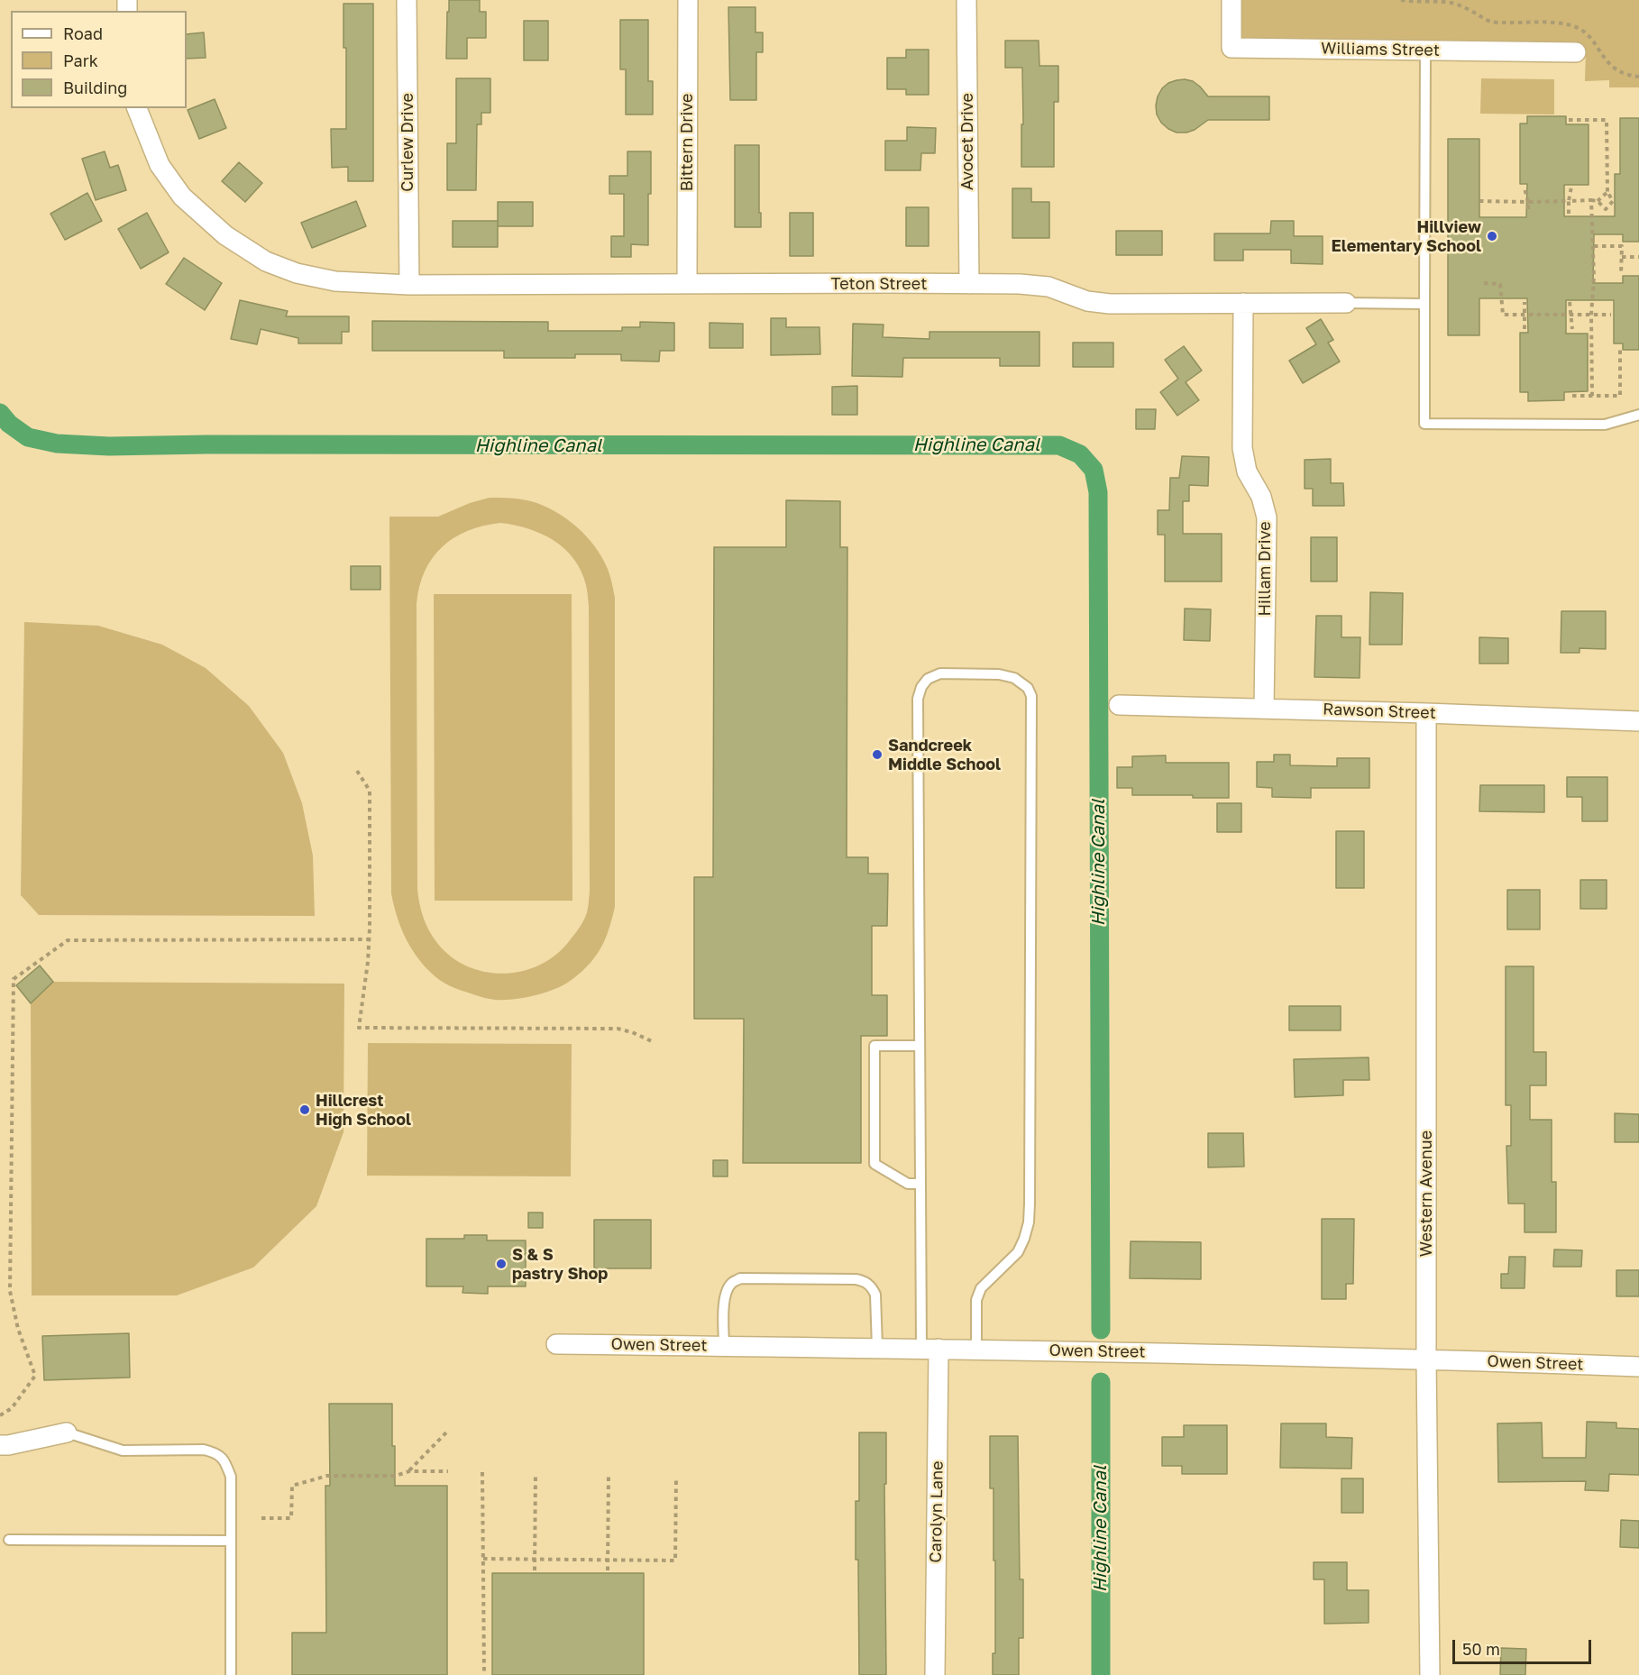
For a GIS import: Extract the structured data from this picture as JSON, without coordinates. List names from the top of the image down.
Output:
{
  "streets": {
    "street": [
      "Williams Street",
      "Avocet Drive",
      "Curlew Drive",
      "Bittern Drive",
      "Teton Street",
      "Hillam Drive",
      "Rawson Street",
      "Western Avenue",
      "Owen Street",
      "Carolyn Lane"
    ]
  },
  "crossings": [
    ["Avocet Drive", "Teton Street"],
    ["Curlew Drive", "Teton Street"],
    ["Bittern Drive", "Teton Street"],
    ["Teton Street", "Hillam Drive"],
    ["Hillam Drive", "Rawson Street"],
    ["Rawson Street", "Western Avenue"],
    ["Western Avenue", "Owen Street"],
    ["Owen Street", "Carolyn Lane"]
  ],
  "water": ["Highline Canal"],
  "places": [
    "Hillview Elementary School",
    "Sandcreek Middle School",
    "Hillcrest High School",
    "S & S pastry Shop"
  ],
  "legend": ["Road", "Park", "Building"],
  "scale_bar": "50 m"
}
